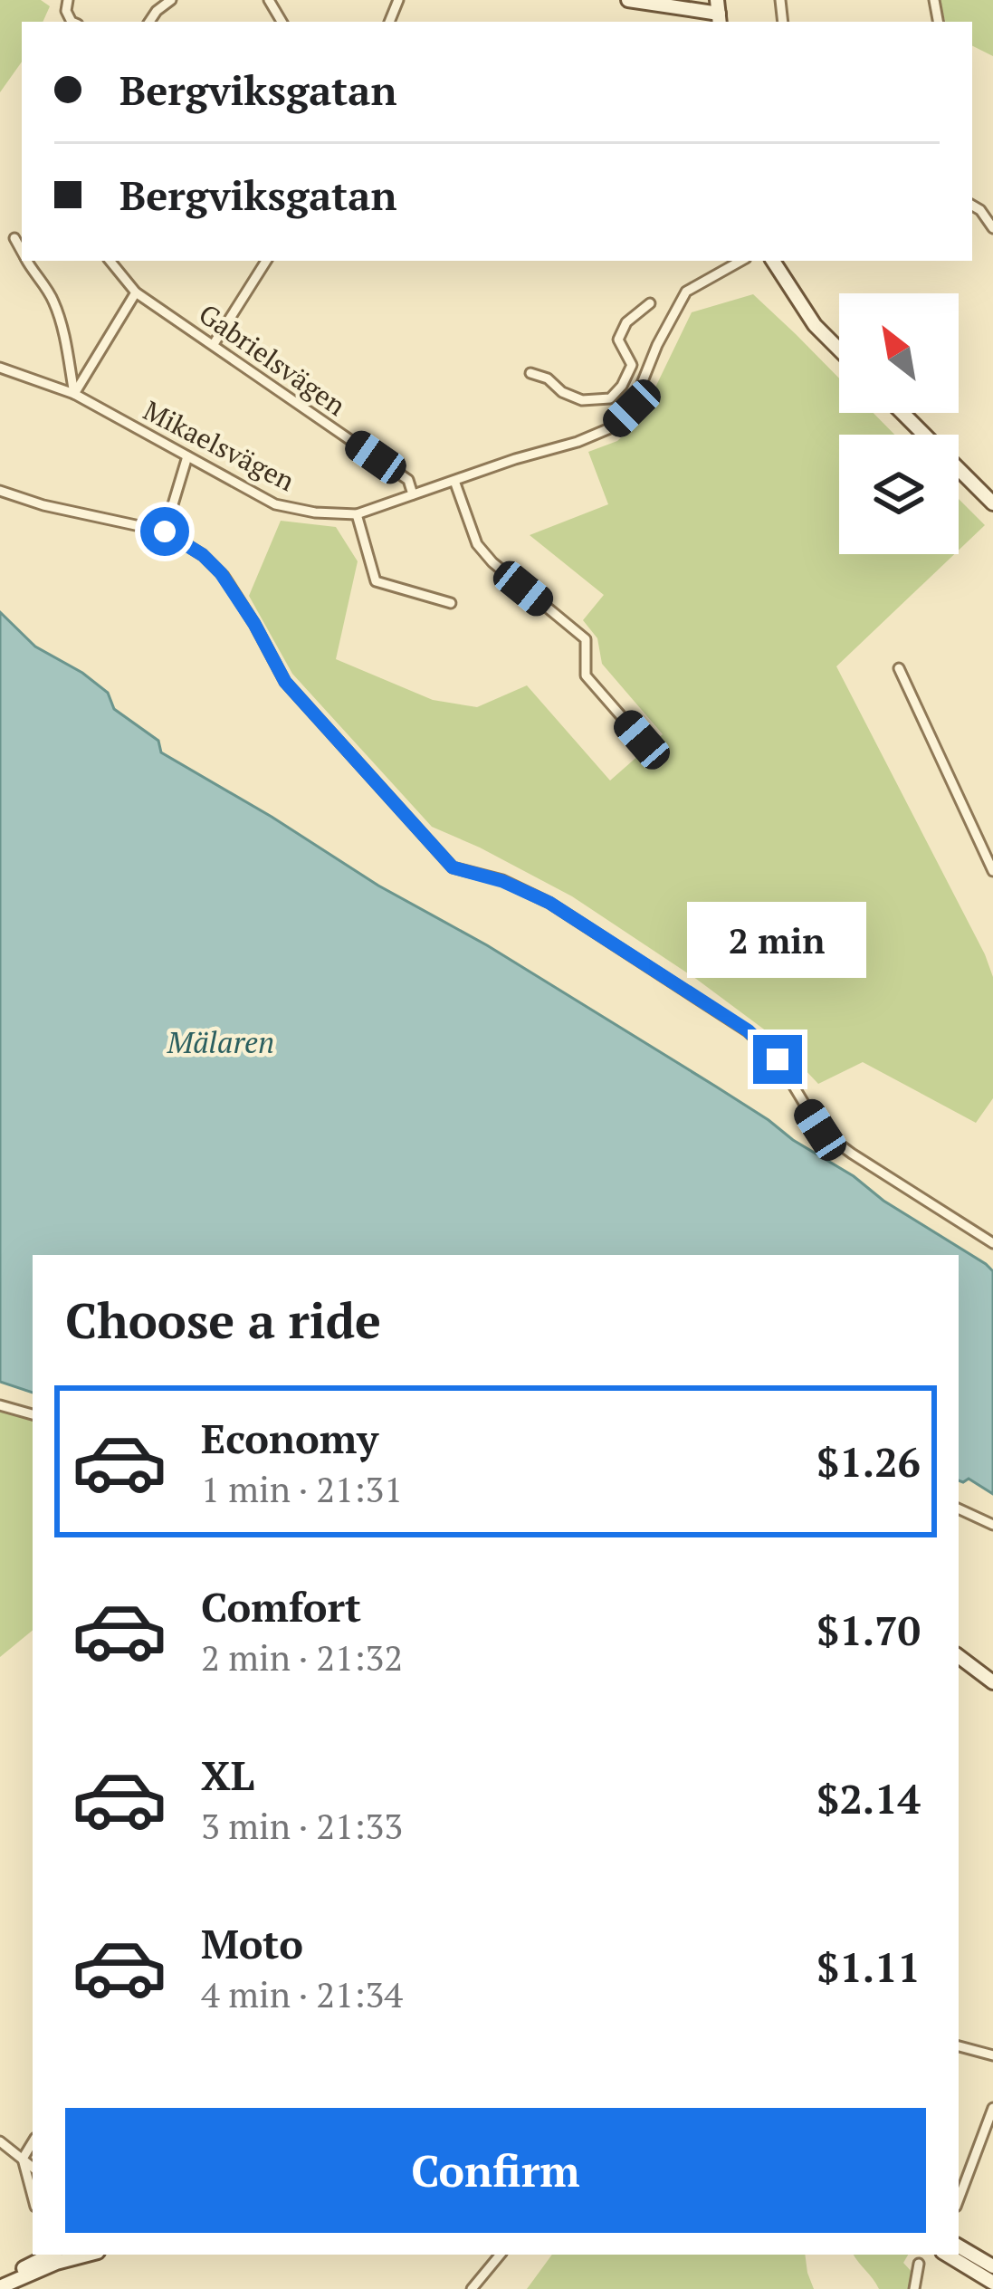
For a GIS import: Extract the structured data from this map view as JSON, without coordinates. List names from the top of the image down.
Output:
{
  "streets": {
    "street": ["Gabrielsvägen", "Mikaelsvägen"]
  },
  "crossings": [
    ["Gabrielsvägen", "Mikaelsvägen"]
  ],
  "water": ["Mälaren"],
  "north": "top left",
  "page": {
    "banner": ["Bergviksgatan", "Bergviksgatan"],
    "bubble": "2 min",
    "heading": "Choose a ride",
    "list": [
      {
        "name": "Economy",
        "note": "1 min · 21:31",
        "value": "$1.26"
      },
      {
        "name": "Comfort",
        "note": "2 min · 21:32",
        "value": "$1.70"
      },
      {
        "name": "XL",
        "note": "3 min · 21:33",
        "value": "$2.14"
      },
      {
        "name": "Moto",
        "note": "4 min · 21:34",
        "value": "$1.11"
      }
    ],
    "buttons": "Confirm"
  }
}
